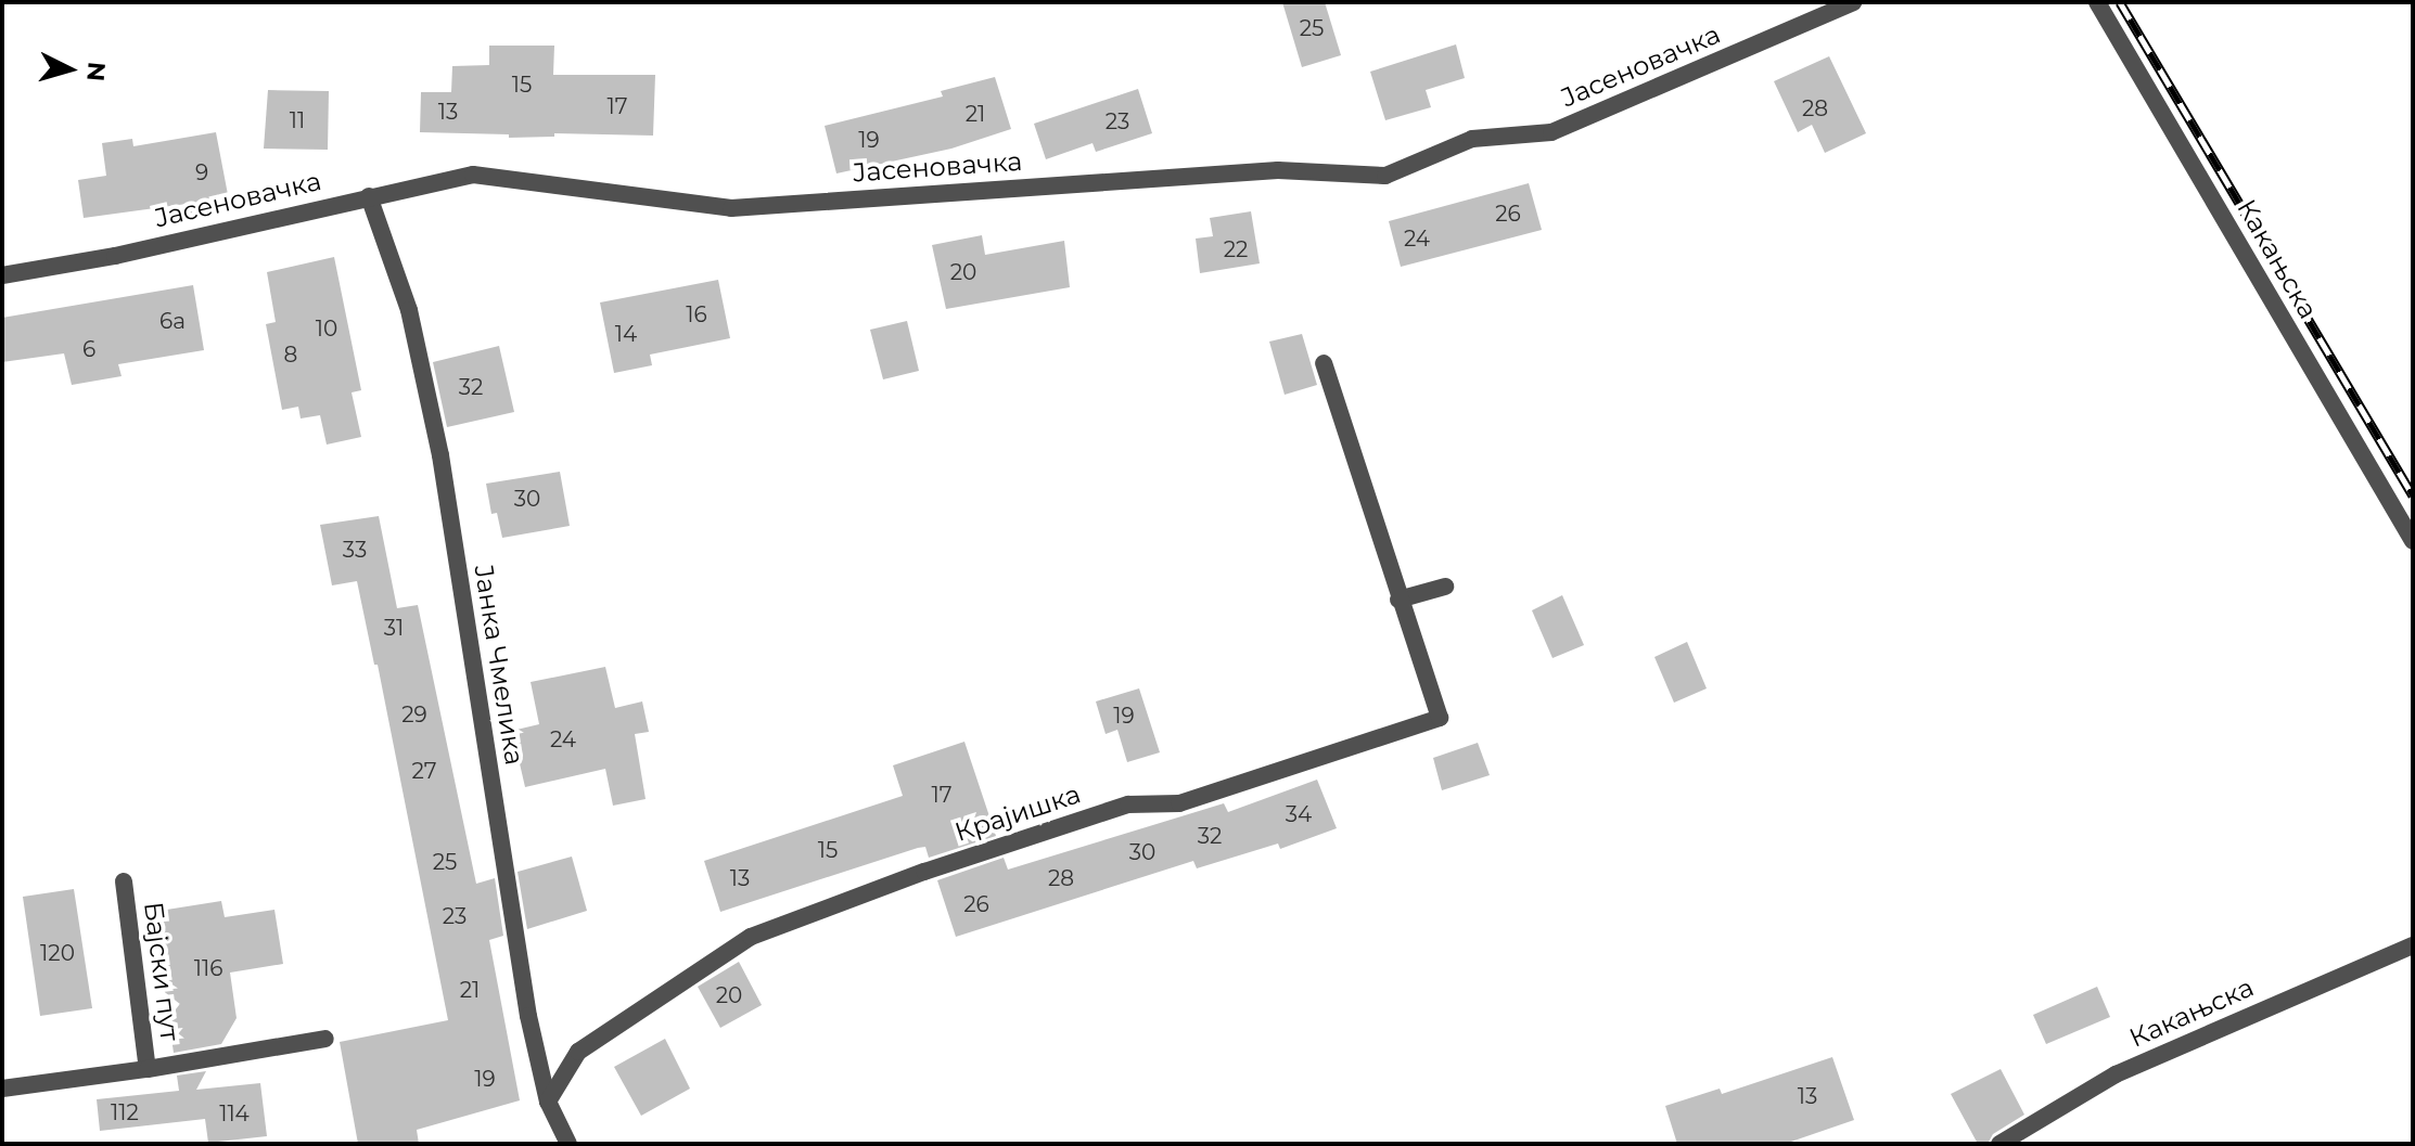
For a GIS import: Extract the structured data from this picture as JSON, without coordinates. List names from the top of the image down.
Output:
{
  "streets": {
    "street": [
      "Јасеновачка",
      "Какањска",
      "Јанка Чмелика",
      "Крајишка",
      "Бајски пут"
    ]
  },
  "crossings": [
    ["Јасеновачка", "Јанка Чмелика"],
    ["Јанка Чмелика", "Крајишка"]
  ],
  "house_numbers": [
    "25",
    "15",
    "17",
    "28",
    "13",
    "21",
    "11",
    "23",
    "19",
    "9",
    "26",
    "24",
    "22",
    "20",
    "16",
    "6a",
    "10",
    "14",
    "6",
    "8",
    "32",
    "30",
    "33",
    "31",
    "29",
    "19",
    "24",
    "27",
    "17",
    "34",
    "32",
    "15",
    "30",
    "25",
    "13",
    "28",
    "26",
    "23",
    "120",
    "116",
    "21",
    "20",
    "19",
    "13",
    "112",
    "114"
  ],
  "north": "right"
}
